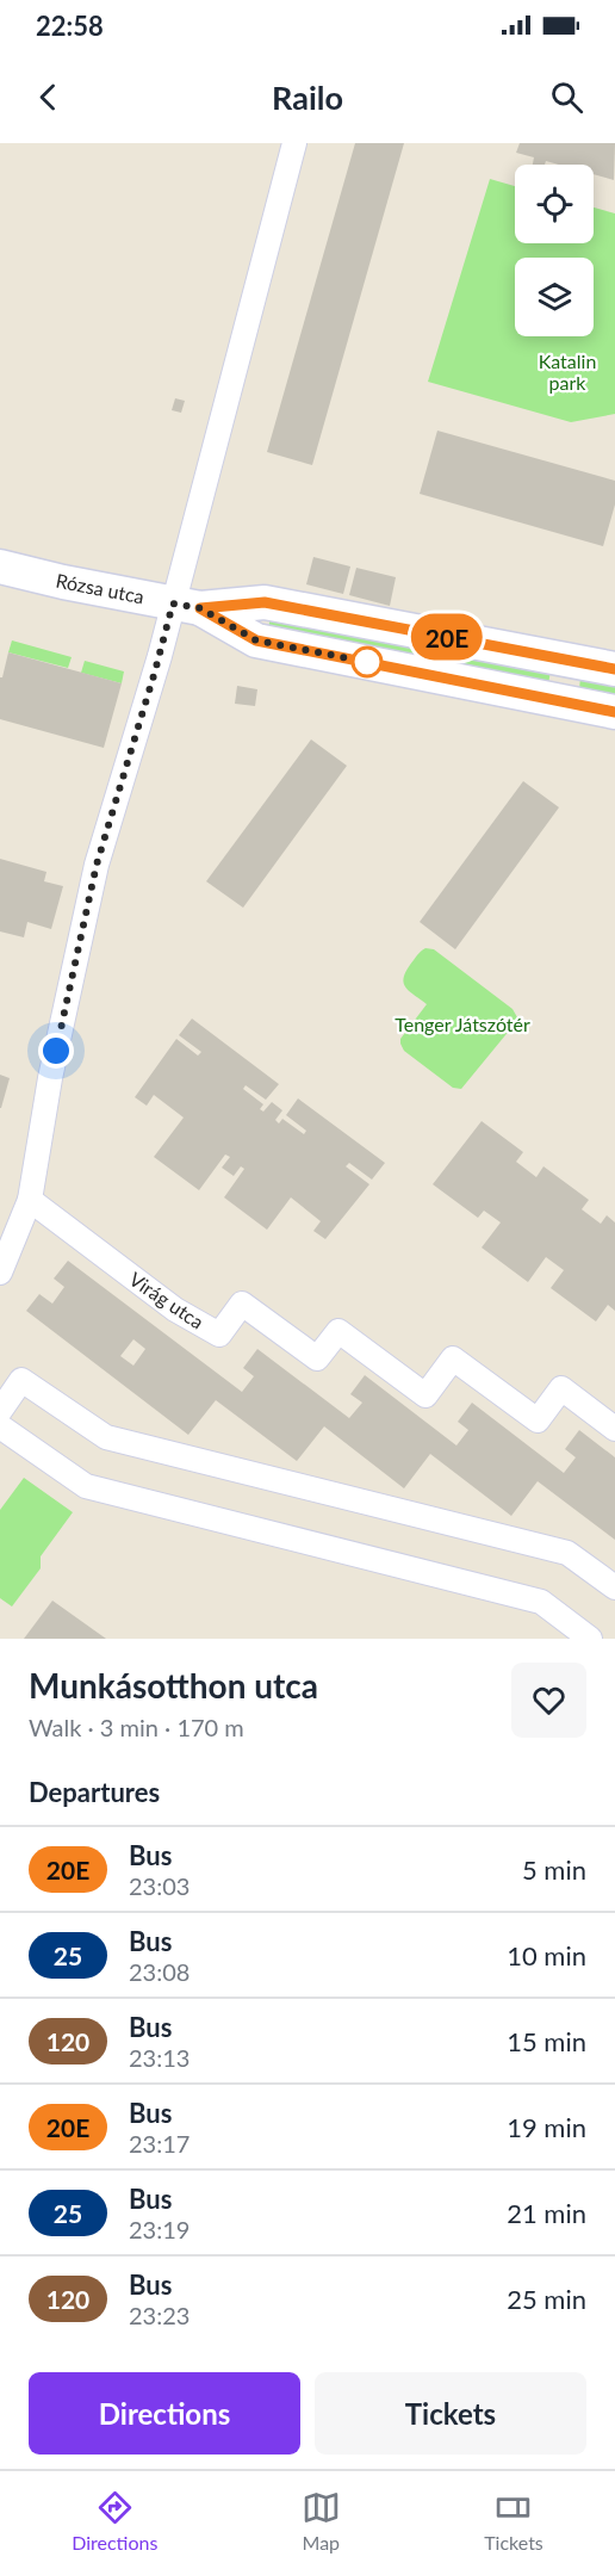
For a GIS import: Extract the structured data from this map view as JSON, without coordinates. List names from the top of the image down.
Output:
{
  "streets": {
    "street": ["Rózsa utca", "Virág utca"]
  },
  "parks": ["Katalin park", "Tenger Játszótér"],
  "lines": ["bus line 20E"],
  "page": {
    "status": "22:58",
    "header": "Railo",
    "on_map": "20E",
    "heading": [
      ["Munkásotthon utca", "Walk · 3 min · 170 m"],
      "Departures"
    ],
    "list": [
      {
        "mark": "20E",
        "name": "Bus",
        "note": "23:03",
        "value": "5 min"
      },
      {
        "mark": "25",
        "name": "Bus",
        "note": "23:08",
        "value": "10 min"
      },
      {
        "mark": "120",
        "name": "Bus",
        "note": "23:13",
        "value": "15 min"
      },
      {
        "mark": "20E",
        "name": "Bus",
        "note": "23:17",
        "value": "19 min"
      },
      {
        "mark": "25",
        "name": "Bus",
        "note": "23:19",
        "value": "21 min"
      },
      {
        "mark": "120",
        "name": "Bus",
        "note": "23:23",
        "value": "25 min"
      }
    ],
    "buttons": ["Directions", "Tickets"],
    "tabs": ["Directions", "Map", "Tickets"]
  }
}
